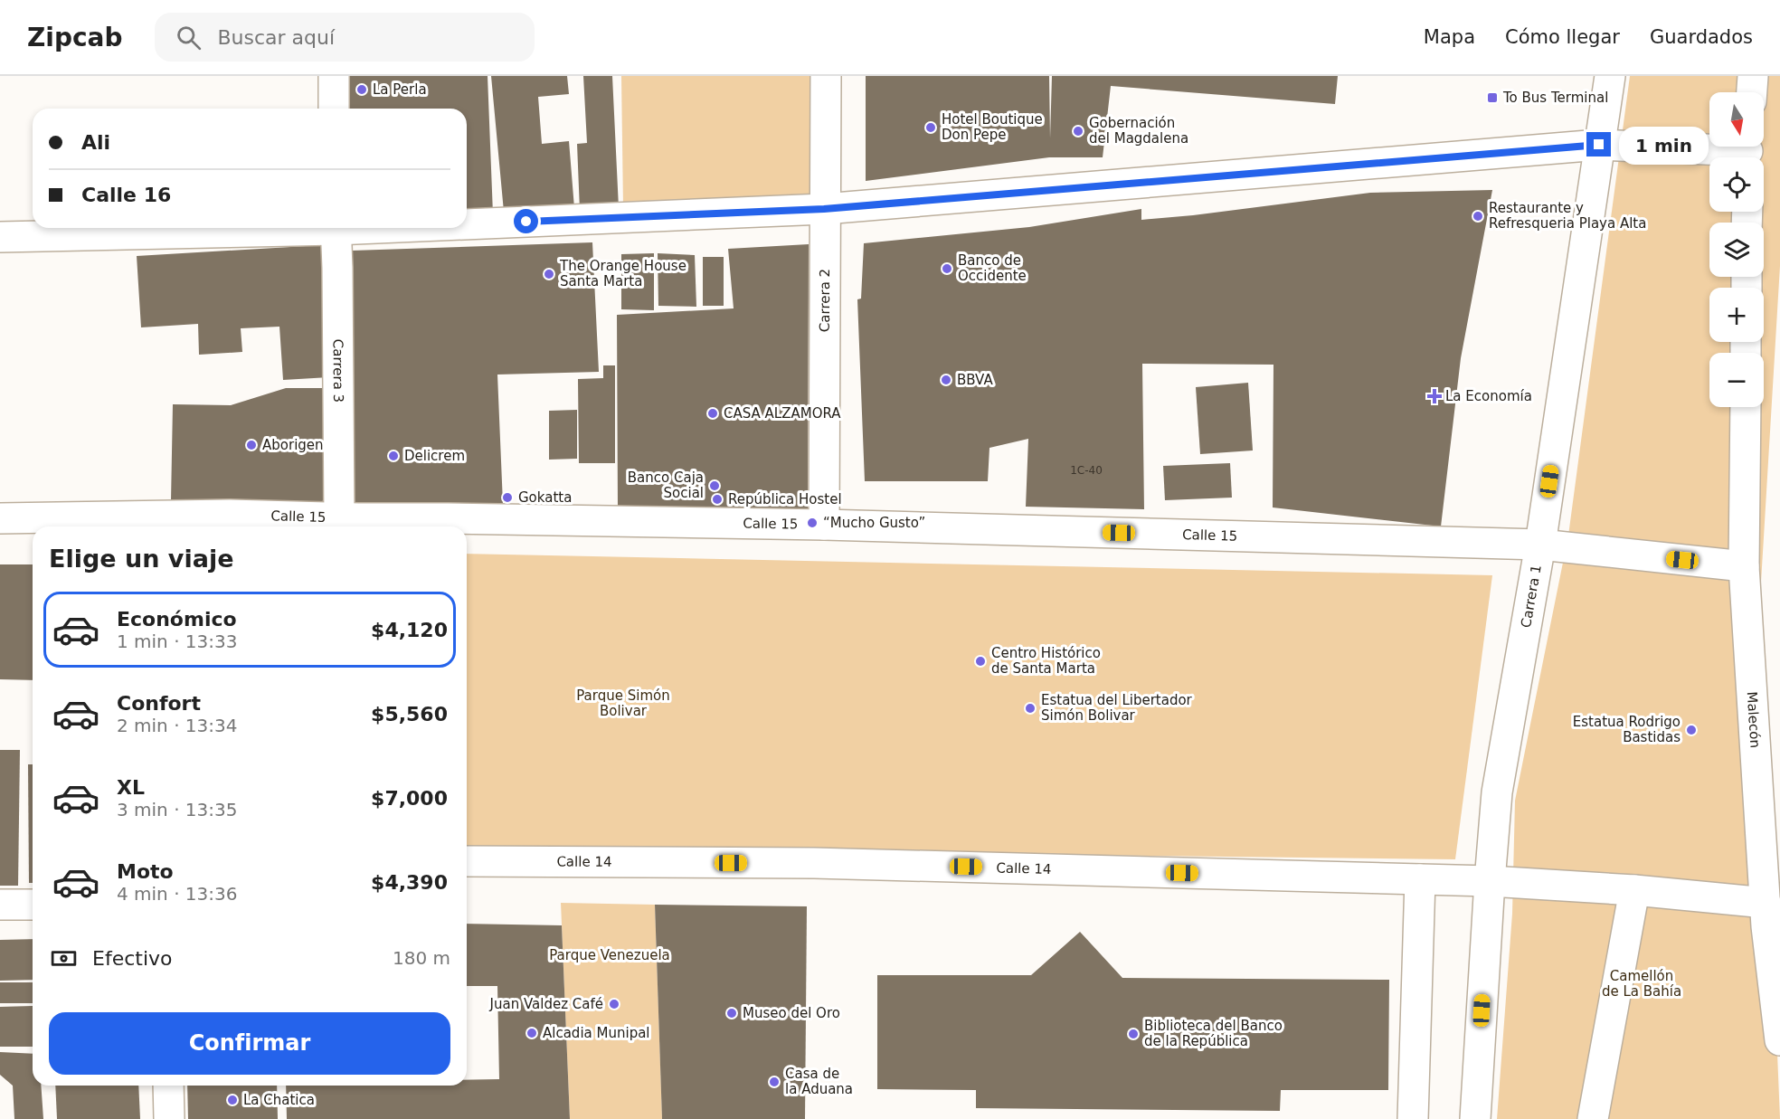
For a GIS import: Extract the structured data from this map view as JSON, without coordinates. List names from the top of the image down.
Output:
{
  "streets": {
    "street": [
      "Carrera 2",
      "Carrera 3",
      "Calle 15",
      "Carrera 1",
      "Malecón",
      "Calle 14"
    ]
  },
  "crossings": [
    ["Carrera 2", "Calle 15"],
    ["Carrera 3", "Calle 15"],
    ["Calle 15", "Carrera 1"],
    ["Calle 15", "Malecón"],
    ["Carrera 1", "Calle 14"],
    ["Malecón", "Calle 14"]
  ],
  "parks": ["Parque Simón Bolivar", "Parque Venezuela", "Camellón de La Bahía"],
  "places": {
    "other": [
      "La Perla",
      "Hotel Boutique Don Pepe",
      "Gobernación del Magdalena",
      "Restaurante y Refresqueria Playa Alta",
      "Banco de Occidente",
      "The Orange House Santa Marta",
      "BBVA",
      "CASA ALZAMORA",
      "Aborigen",
      "Delicrem",
      "Banco Caja Social",
      "Gokatta",
      "República Hostel",
      "“Mucho Gusto”",
      "Centro Histórico de Santa Marta",
      "Estatua del Libertador Simón Bolivar",
      "Estatua Rodrigo Bastidas",
      "Juan Valdez Café",
      "Museo del Oro",
      "Alcadia Munipal",
      "Biblioteca del Banco de la República",
      "Casa de la Aduana",
      "La Chatica"
    ],
    "transit": ["To Bus Terminal"],
    "health": ["La Economía"]
  },
  "house_numbers": ["1C-40"],
  "north": "bottom",
  "page": {
    "header": "Zipcab",
    "search": "Buscar aquí",
    "nav": ["Mapa", "Cómo llegar", "Guardados"],
    "map_buttons": ["+", "−"],
    "banner": ["Ali", "Calle 16"],
    "bubble": "1 min",
    "heading": "Elige un viaje",
    "list": [
      {
        "name": "Económico",
        "note": "1 min · 13:33",
        "value": "$4,120"
      },
      {
        "name": "Confort",
        "note": "2 min · 13:34",
        "value": "$5,560"
      },
      {
        "name": "XL",
        "note": "3 min · 13:35",
        "value": "$7,000"
      },
      {
        "name": "Moto",
        "note": "4 min · 13:36",
        "value": "$4,390"
      }
    ],
    "pay": ["Efectivo", "180 m"],
    "buttons": "Confirmar"
  }
}
